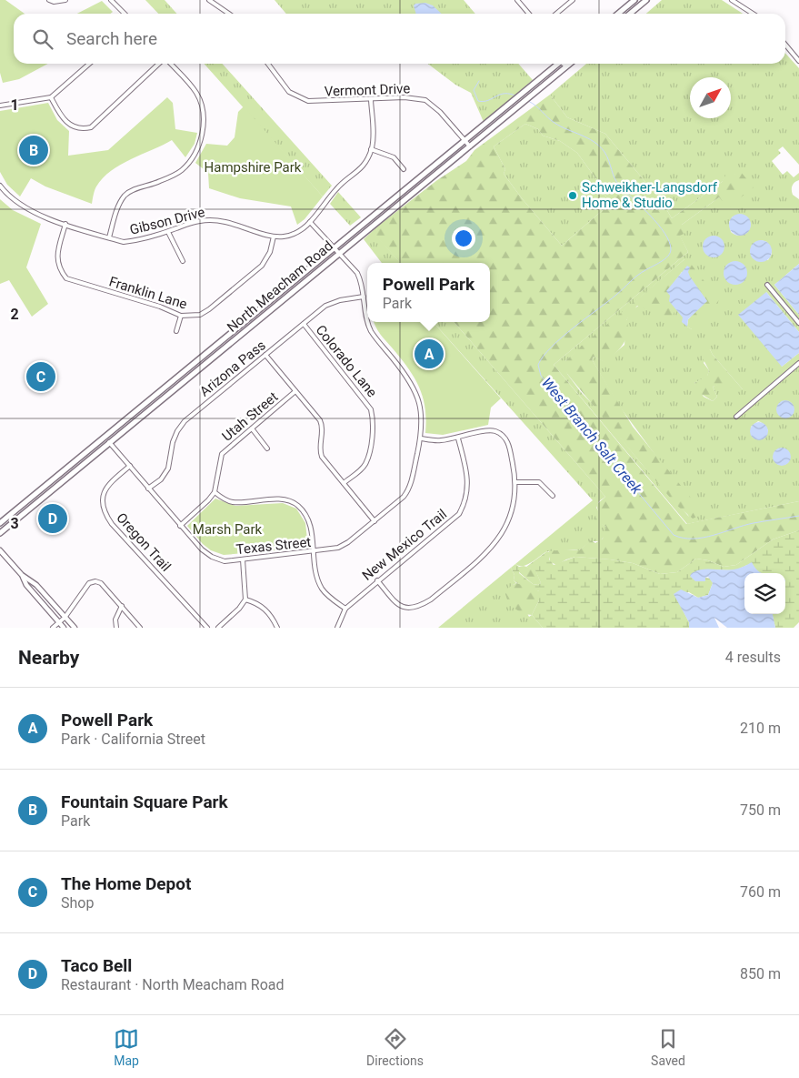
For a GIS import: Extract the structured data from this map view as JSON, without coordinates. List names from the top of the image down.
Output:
{
  "streets": {
    "main road": ["North Meacham Road"],
    "street": [
      "Vermont Drive",
      "Gibson Drive",
      "Franklin Lane",
      "Colorado Lane",
      "Arizona Pass",
      "Utah Street",
      "Oregon Trail",
      "New Mexico Trail",
      "Texas Street"
    ]
  },
  "crossings": [
    ["Vermont Drive", "North Meacham Road"],
    ["Gibson Drive", "Franklin Lane"],
    ["North Meacham Road", "Texas Street"],
    ["Colorado Lane", "Arizona Pass"],
    ["Arizona Pass", "Texas Street"],
    ["Oregon Trail", "Texas Street"]
  ],
  "water": ["West Branch Salt Creek"],
  "parks": ["Hampshire Park", "Marsh Park"],
  "places": ["Schweikher-Langsdorf Home & Studio"],
  "north": "top right",
  "page": {
    "search": "Search here",
    "pins": [
      "B",
      "A",
      "C",
      "D"
    ],
    "popup": ["Powell Park", "Park"],
    "heading": ["Nearby", "4 results"],
    "list": [
      {
        "mark": "A",
        "name": "Powell Park",
        "note": "Park · California Street",
        "value": "210 m"
      },
      {
        "mark": "B",
        "name": "Fountain Square Park",
        "note": "Park",
        "value": "750 m"
      },
      {
        "mark": "C",
        "name": "The Home Depot",
        "note": "Shop",
        "value": "760 m"
      },
      {
        "mark": "D",
        "name": "Taco Bell",
        "note": "Restaurant · North Meacham Road",
        "value": "850 m"
      }
    ],
    "nav": ["Map", "Directions", "Saved"]
  },
  "grid": {
    "rows": ["1", "2", "3"]
  }
}
